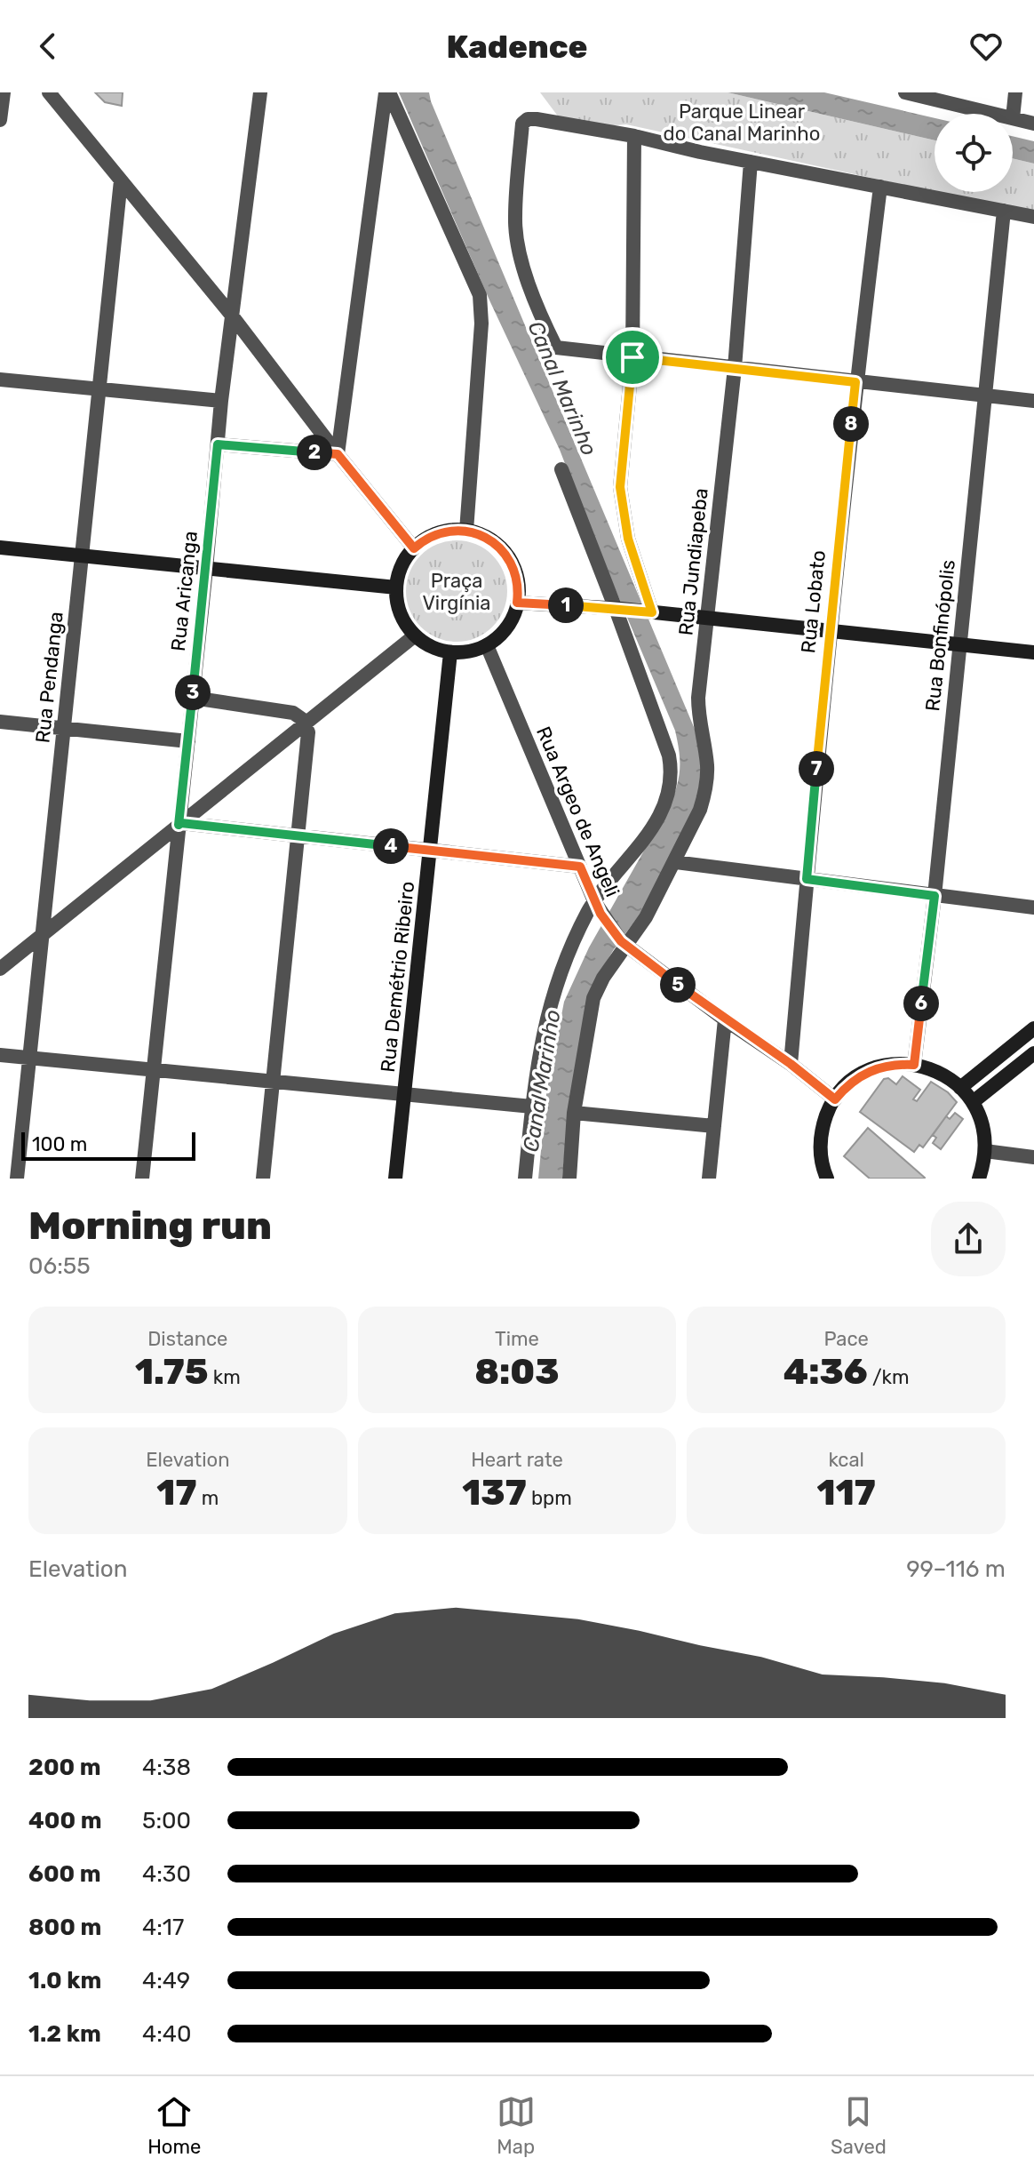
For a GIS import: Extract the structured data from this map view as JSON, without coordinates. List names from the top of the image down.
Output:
{
  "streets": {
    "street": [
      "Rua Jundiapeba",
      "Rua Aricanga",
      "Rua Lobato",
      "Rua Bonfinópolis",
      "Rua Pendanga",
      "Rua Argeo de Angeli",
      "Rua Demétrio Ribeiro"
    ]
  },
  "crossings": [
    ["Rua Jundiapeba", "Rua Argeo de Angeli"],
    ["Rua Lobato", "Rua Argeo de Angeli"],
    ["Rua Argeo de Angeli", "Rua Demétrio Ribeiro"]
  ],
  "water": ["Canal Marinho"],
  "parks": ["Parque Linear do Canal Marinho", "Praça Virgínia"],
  "scale_bar": "100 m",
  "page": {
    "header": "Kadence",
    "pins": [
      "8",
      "2",
      "1",
      "3",
      "7",
      "4",
      "5",
      "6"
    ],
    "scale": "100 m",
    "heading": ["Morning run", "06:55"],
    "stats": [
      ["Distance", "1.75 km"],
      ["Time", "8:03"],
      ["Pace", "4:36 /km"],
      ["Elevation", "17 m"],
      ["Heart rate", "137 bpm"],
      ["kcal", "117"]
    ],
    "chart": ["Elevation", "99–116 m"],
    "list": [
      {
        "name": "200 m",
        "note": "4:38"
      },
      {
        "name": "400 m",
        "note": "5:00"
      },
      {
        "name": "600 m",
        "note": "4:30"
      },
      {
        "name": "800 m",
        "note": "4:17"
      },
      {
        "name": "1.0 km",
        "note": "4:49"
      },
      {
        "name": "1.2 km",
        "note": "4:40"
      }
    ],
    "tabs": ["Home", "Map", "Saved"]
  }
}
